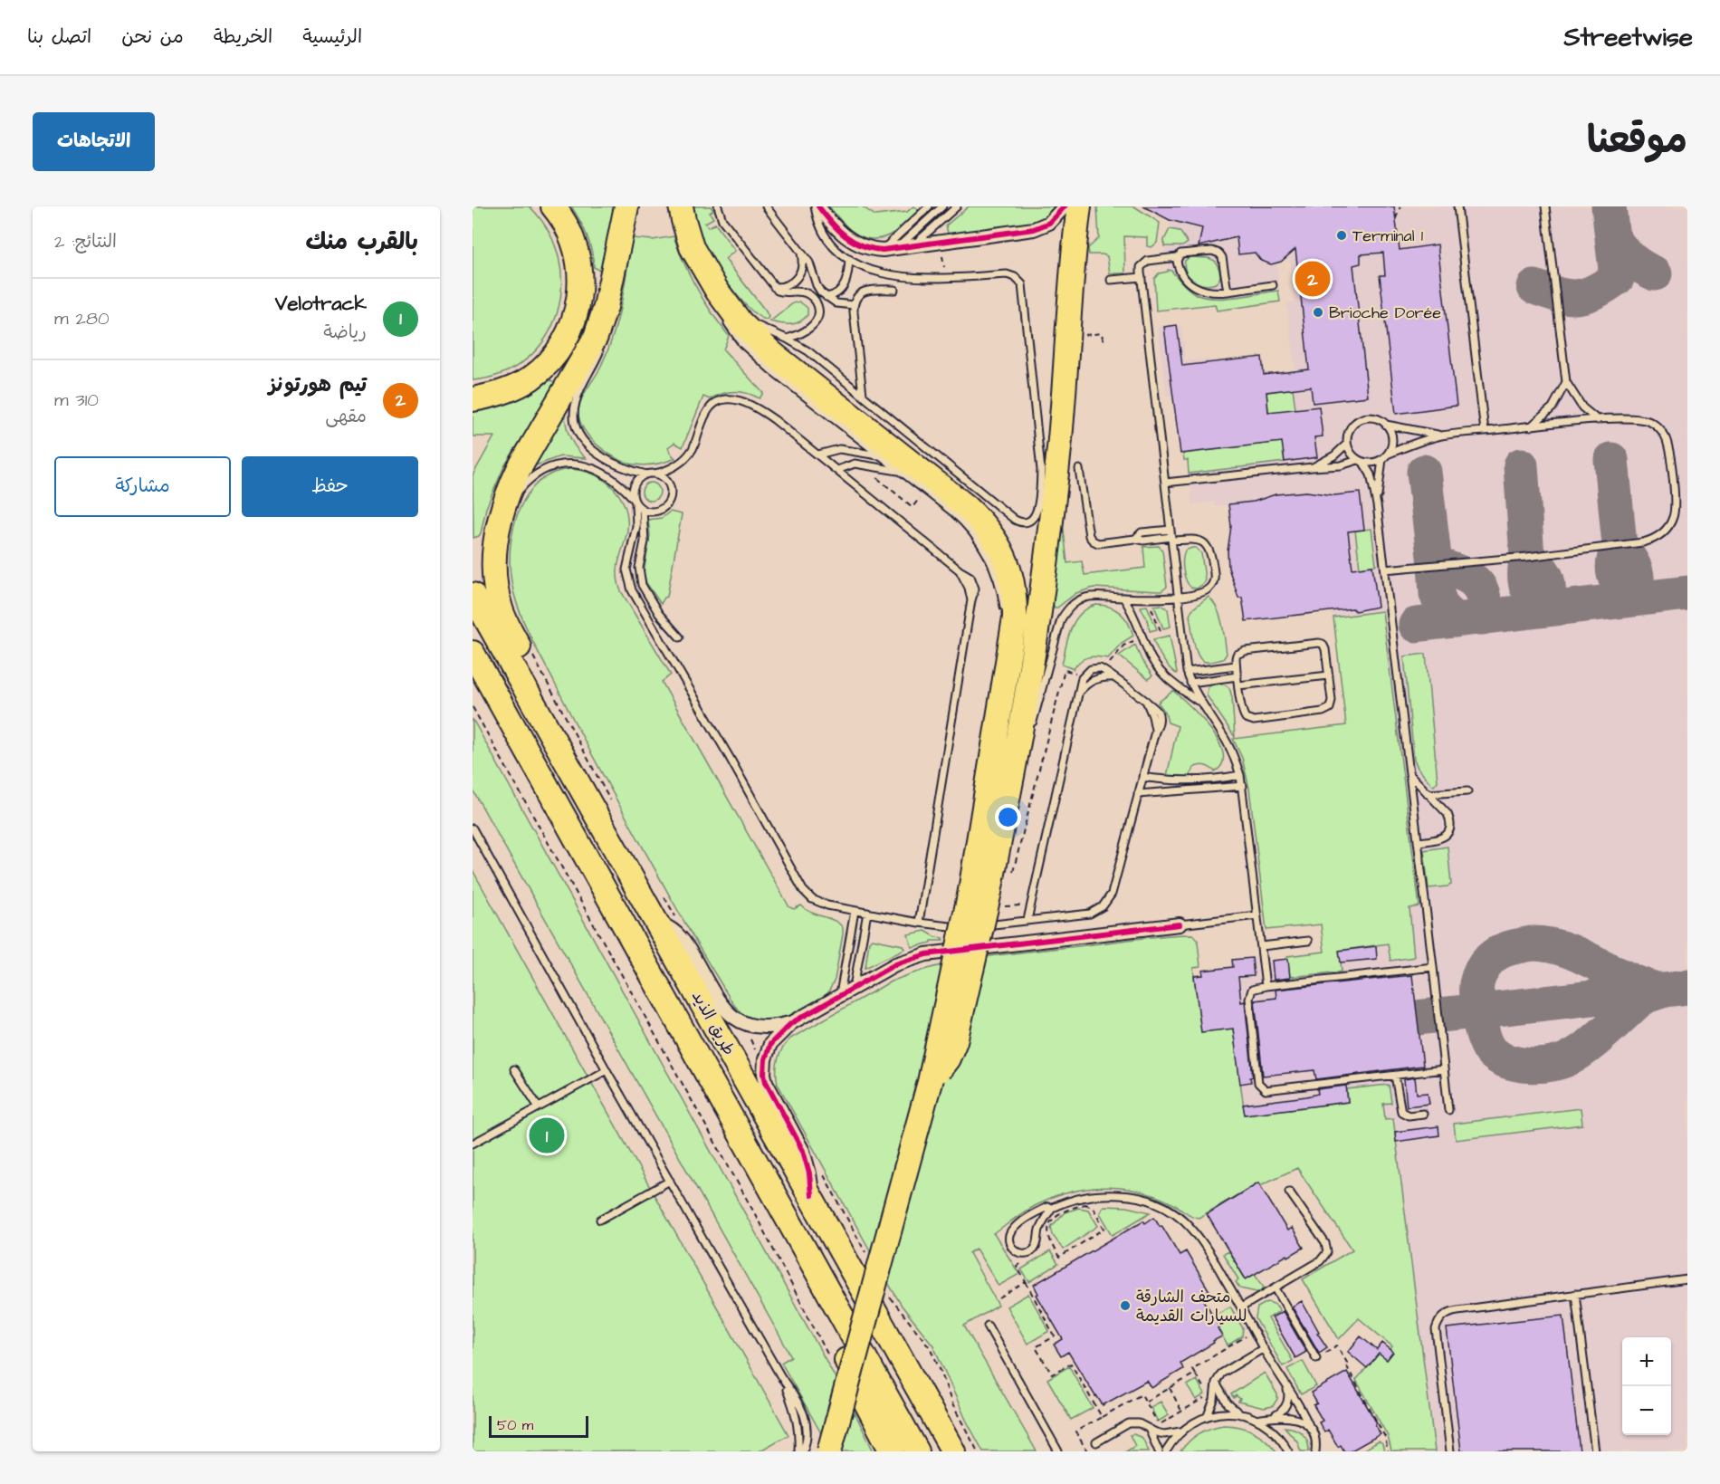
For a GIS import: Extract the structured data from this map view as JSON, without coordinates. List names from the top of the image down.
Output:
{
  "streets": {
    "highway": ["طريق الذيد"]
  },
  "places": ["Terminal 1", "Brioche Dorée", "متحف الشارقة للسيارات القديمة"],
  "scale_bar": "50 m",
  "page": {
    "header": "Streetwise",
    "nav": [
      "الرئيسية",
      "الخريطة",
      "من نحن",
      "اتصل بنا"
    ],
    "title": "موقعنا",
    "buttons": [
      "الاتجاهات",
      ["حفظ", "مشاركة"]
    ],
    "heading": ["بالقرب منك", "النتائج: 2"],
    "pins": ["2", "1"],
    "list": [
      {
        "mark": "1",
        "name": "Velotrack",
        "note": "رياضة",
        "value": "280 m"
      },
      {
        "mark": "2",
        "name": "تيم هورتونز",
        "note": "مقهى",
        "value": "310 m"
      }
    ],
    "map_buttons": ["+", "−"],
    "scale": "50 m"
  }
}
